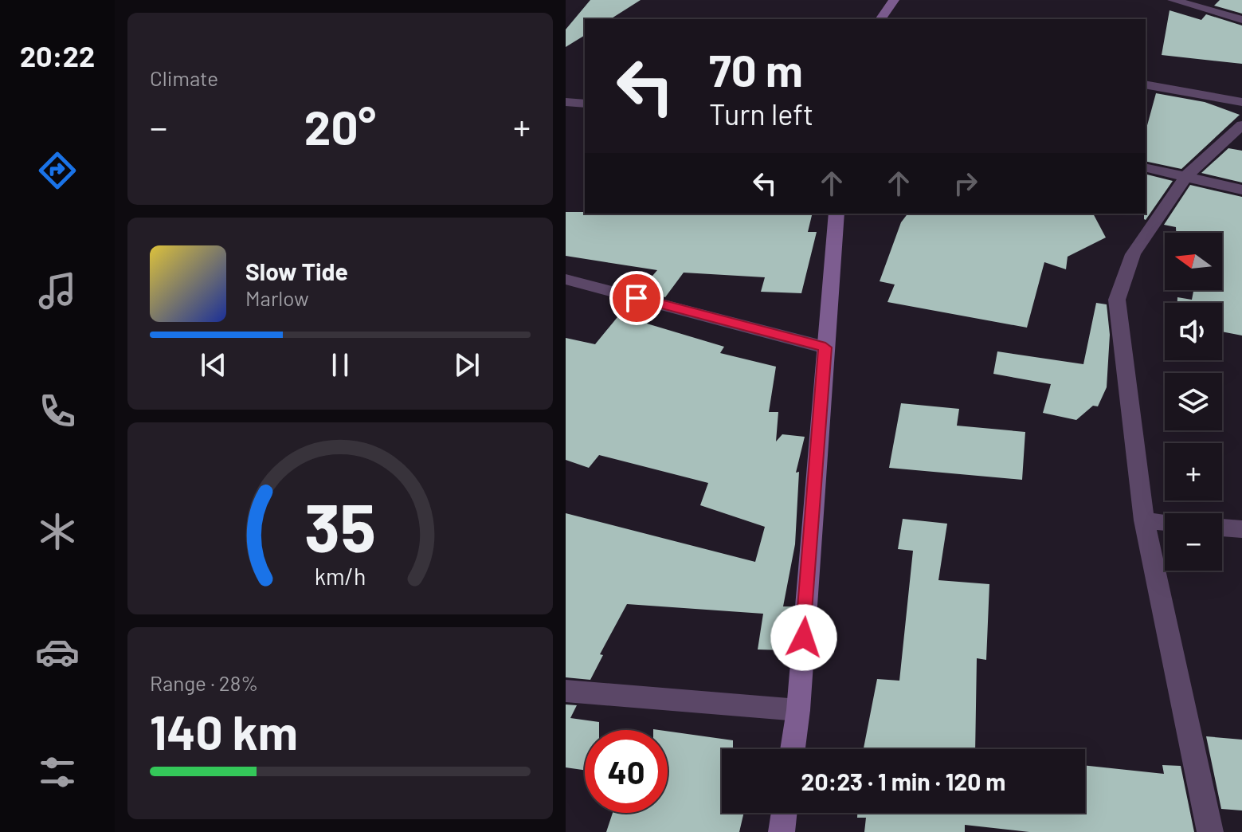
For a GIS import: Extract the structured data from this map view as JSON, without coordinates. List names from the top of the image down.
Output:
{
  "north": "left",
  "page": {
    "tabs": "20:22",
    "tile": [
      "Climate",
      ["Range · 28%", "140 km"]
    ],
    "turn": ["70 m", "Turn left"],
    "heat": ["−", "20°", "+"],
    "map_buttons": ["+", "−"],
    "song": ["Slow Tide", "Marlow"],
    "limit": "40",
    "trip": "20:23 · 1 min · 120 m",
    "gauge": ["35", "km/h"]
  }
}
